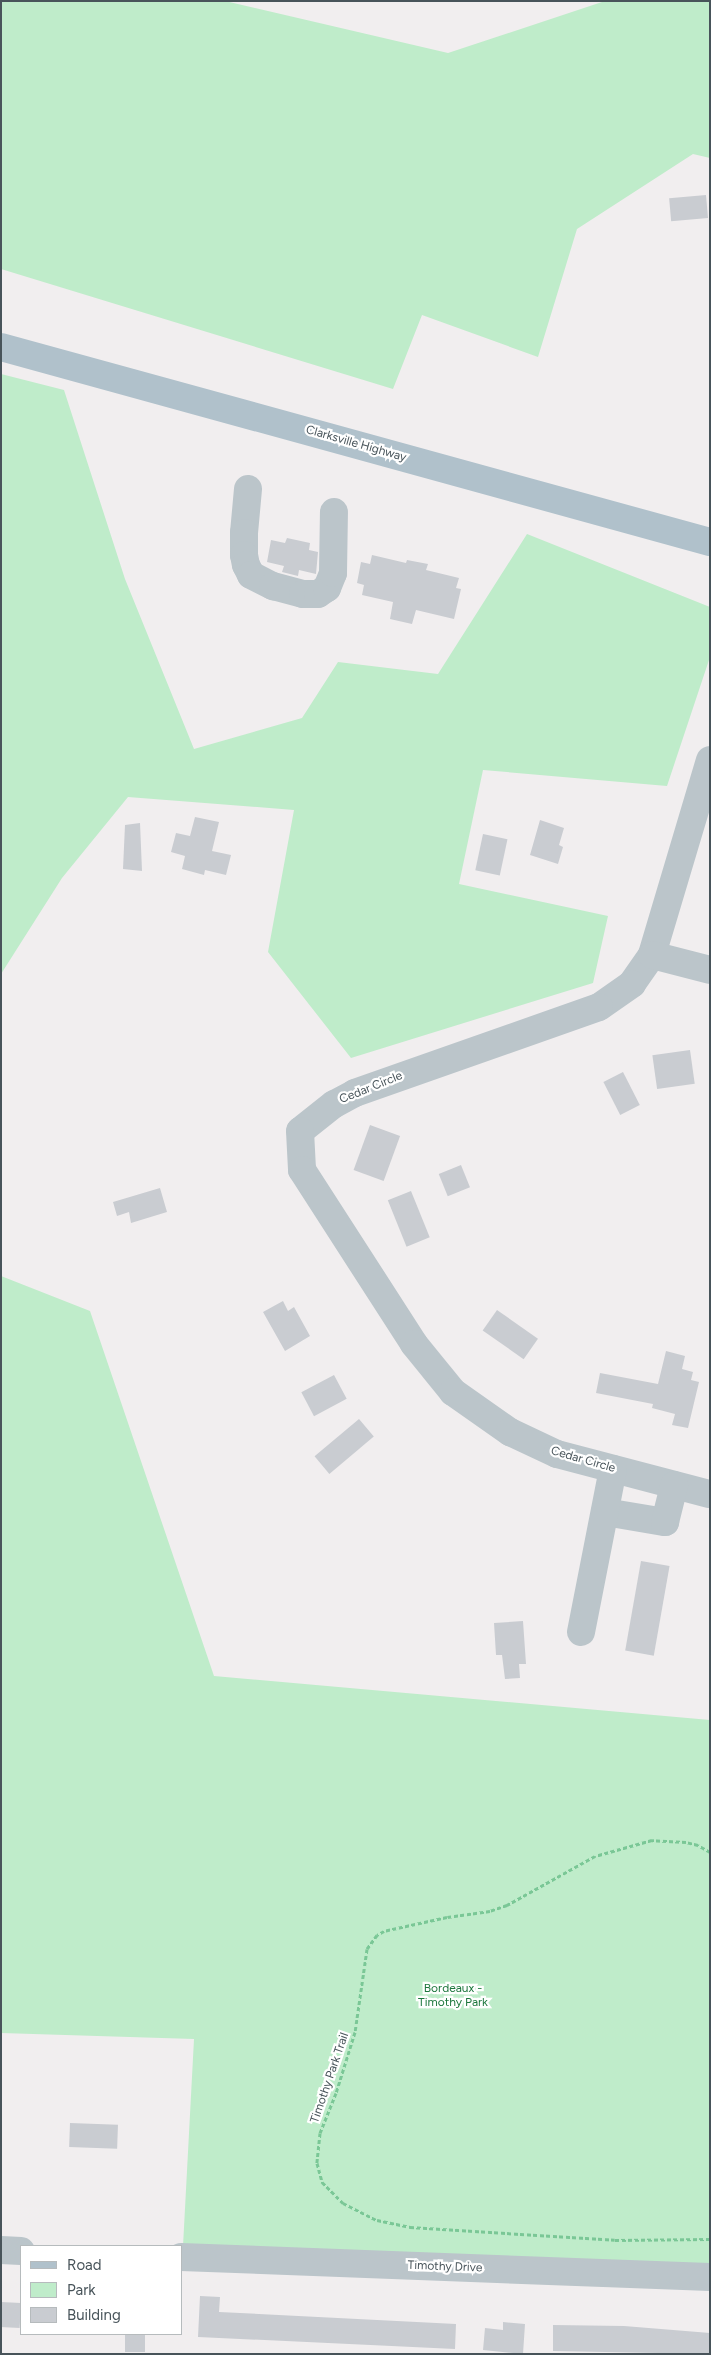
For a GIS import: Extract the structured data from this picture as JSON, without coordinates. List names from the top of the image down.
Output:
{
  "streets": {
    "main road": ["Clarksville Highway"],
    "street": ["Cedar Circle", "Timothy Drive"],
    "path": ["Timothy Park Trail"]
  },
  "parks": ["Bordeaux - Timothy Park"],
  "legend": ["Road", "Park", "Building"]
}
